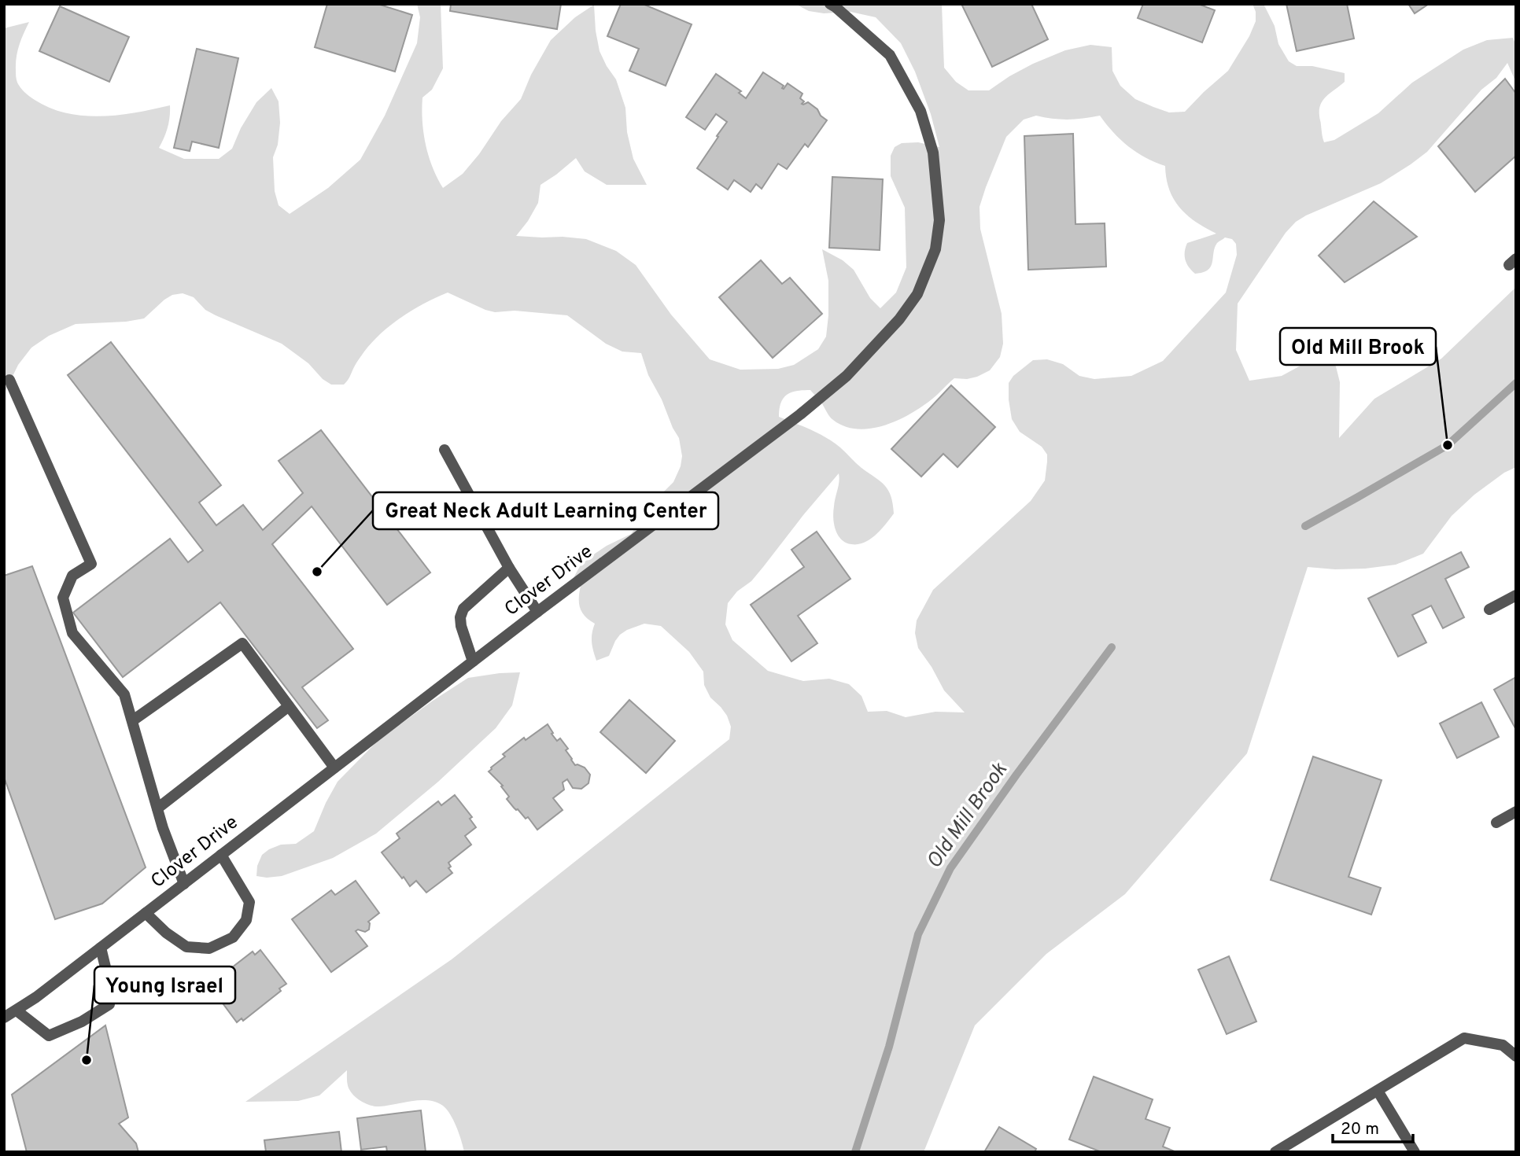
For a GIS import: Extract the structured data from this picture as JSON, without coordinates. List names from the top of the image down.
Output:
{
  "streets": {
    "street": ["Clover Drive"]
  },
  "water": ["Old Mill Brook"],
  "places": ["Old Mill Brook", "Great Neck Adult Learning Center", "Young Israel"],
  "scale_bar": "20 m"
}
